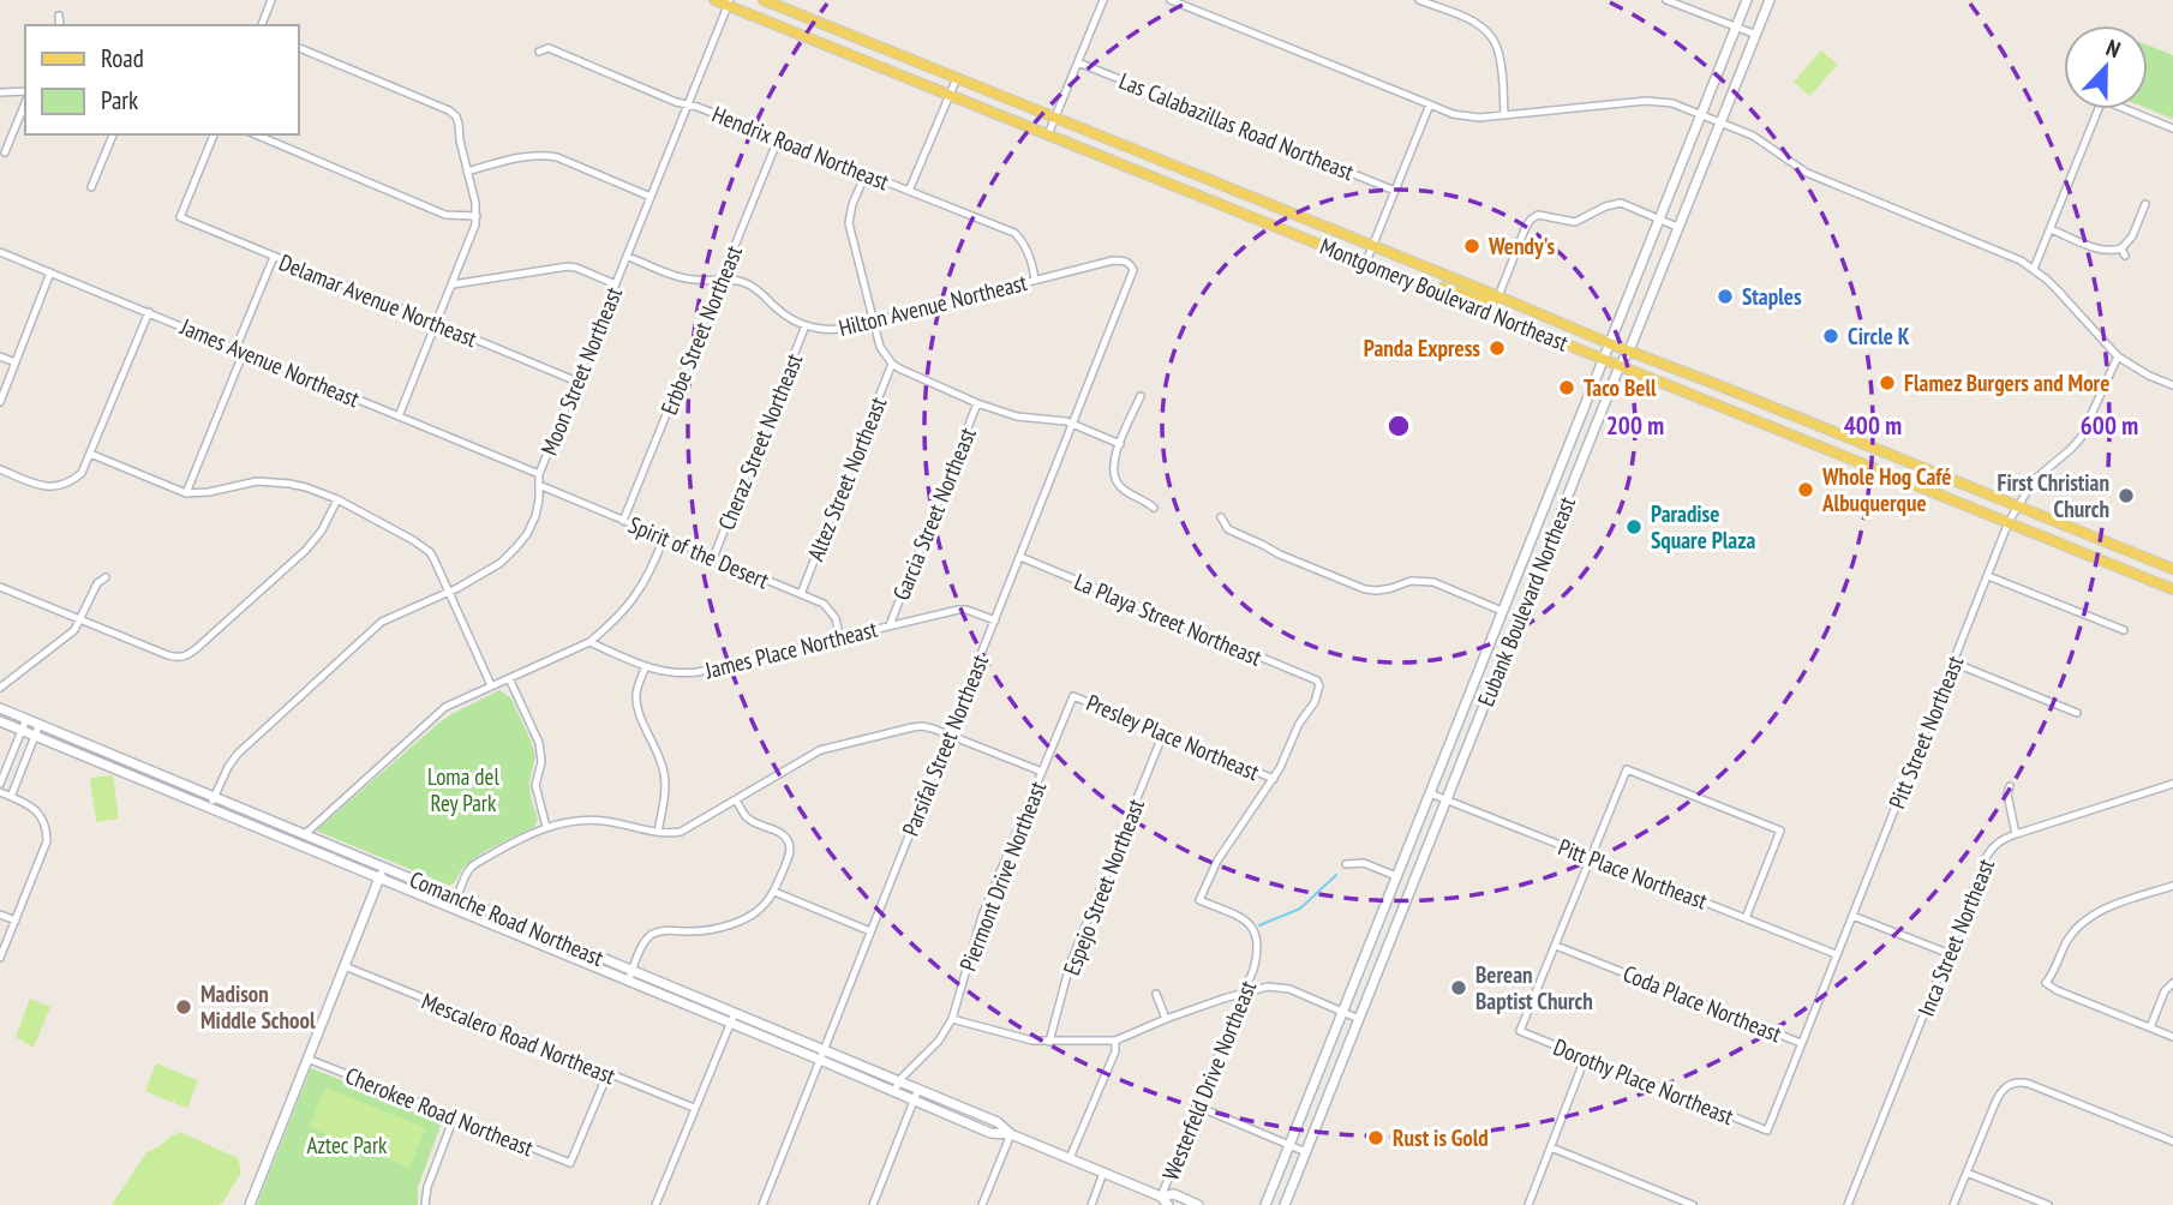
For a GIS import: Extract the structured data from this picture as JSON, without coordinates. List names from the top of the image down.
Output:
{
  "streets": {
    "main road": ["Montgomery Boulevard Northeast"],
    "street": [
      "Las Calabazillas Road Northeast",
      "Hendrix Road Northeast",
      "Delamar Avenue Northeast",
      "Hilton Avenue Northeast",
      "Erbbe Street Northeast",
      "James Avenue Northeast",
      "Moon Street Northeast",
      "Cheraz Street Northeast",
      "Altez Street Northeast",
      "Garcia Street Northeast",
      "Spirit of the Desert",
      "Eubank Boulevard Northeast",
      "La Playa Street Northeast",
      "James Place Northeast",
      "Pitt Street Northeast",
      "Presley Place Northeast",
      "Parsifal Street Northeast",
      "Pitt Place Northeast",
      "Piermont Drive Northeast",
      "Espejo Street Northeast",
      "Comanche Road Northeast",
      "Inca Street Northeast",
      "Coda Place Northeast",
      "Mescalero Road Northeast",
      "Westerfeld Drive Northeast",
      "Dorothy Place Northeast",
      "Cherokee Road Northeast"
    ]
  },
  "crossings": [
    ["Hendrix Road Northeast", "Hilton Avenue Northeast"],
    ["Hendrix Road Northeast", "Erbbe Street Northeast"],
    ["Hendrix Road Northeast", "Moon Street Northeast"],
    ["Montgomery Boulevard Northeast", "Moon Street Northeast"],
    ["Montgomery Boulevard Northeast", "Eubank Boulevard Northeast"],
    ["Montgomery Boulevard Northeast", "Pitt Street Northeast"],
    ["Delamar Avenue Northeast", "Moon Street Northeast"],
    ["Hilton Avenue Northeast", "Erbbe Street Northeast"],
    ["Hilton Avenue Northeast", "Moon Street Northeast"],
    ["Hilton Avenue Northeast", "Cheraz Street Northeast"],
    ["Hilton Avenue Northeast", "Parsifal Street Northeast"],
    ["Erbbe Street Northeast", "Spirit of the Desert"],
    ["James Avenue Northeast", "Moon Street Northeast"],
    ["Moon Street Northeast", "Spirit of the Desert"],
    ["Moon Street Northeast", "Comanche Road Northeast"],
    ["Cheraz Street Northeast", "Spirit of the Desert"],
    ["Altez Street Northeast", "Spirit of the Desert"],
    ["Garcia Street Northeast", "James Place Northeast"],
    ["Spirit of the Desert", "James Place Northeast"],
    ["Eubank Boulevard Northeast", "Pitt Place Northeast"],
    ["La Playa Street Northeast", "Parsifal Street Northeast"],
    ["La Playa Street Northeast", "Westerfeld Drive Northeast"],
    ["James Place Northeast", "Parsifal Street Northeast"],
    ["Pitt Street Northeast", "Pitt Place Northeast"],
    ["Pitt Street Northeast", "Coda Place Northeast"],
    ["Pitt Street Northeast", "Dorothy Place Northeast"],
    ["Presley Place Northeast", "Piermont Drive Northeast"],
    ["Presley Place Northeast", "Espejo Street Northeast"],
    ["Presley Place Northeast", "Westerfeld Drive Northeast"],
    ["Parsifal Street Northeast", "Comanche Road Northeast"],
    ["Piermont Drive Northeast", "Comanche Road Northeast"],
    ["Comanche Road Northeast", "Westerfeld Drive Northeast"],
    ["Coda Place Northeast", "Dorothy Place Northeast"],
    ["Mescalero Road Northeast", "Cherokee Road Northeast"]
  ],
  "parks": ["Loma del Rey Park", "Aztec Park"],
  "places": [
    "Wendy's",
    "Staples",
    "Circle K",
    "Panda Express",
    "Flamez Burgers and More",
    "Taco Bell",
    "Whole Hog Café Albuquerque",
    "First Christian Church",
    "Paradise Square Plaza",
    "Berean Baptist Church",
    "Madison Middle School",
    "Rust is Gold"
  ],
  "legend": ["Road", "Park"],
  "north": "top",
  "rings": ["200 m", "400 m", "600 m"]
}
